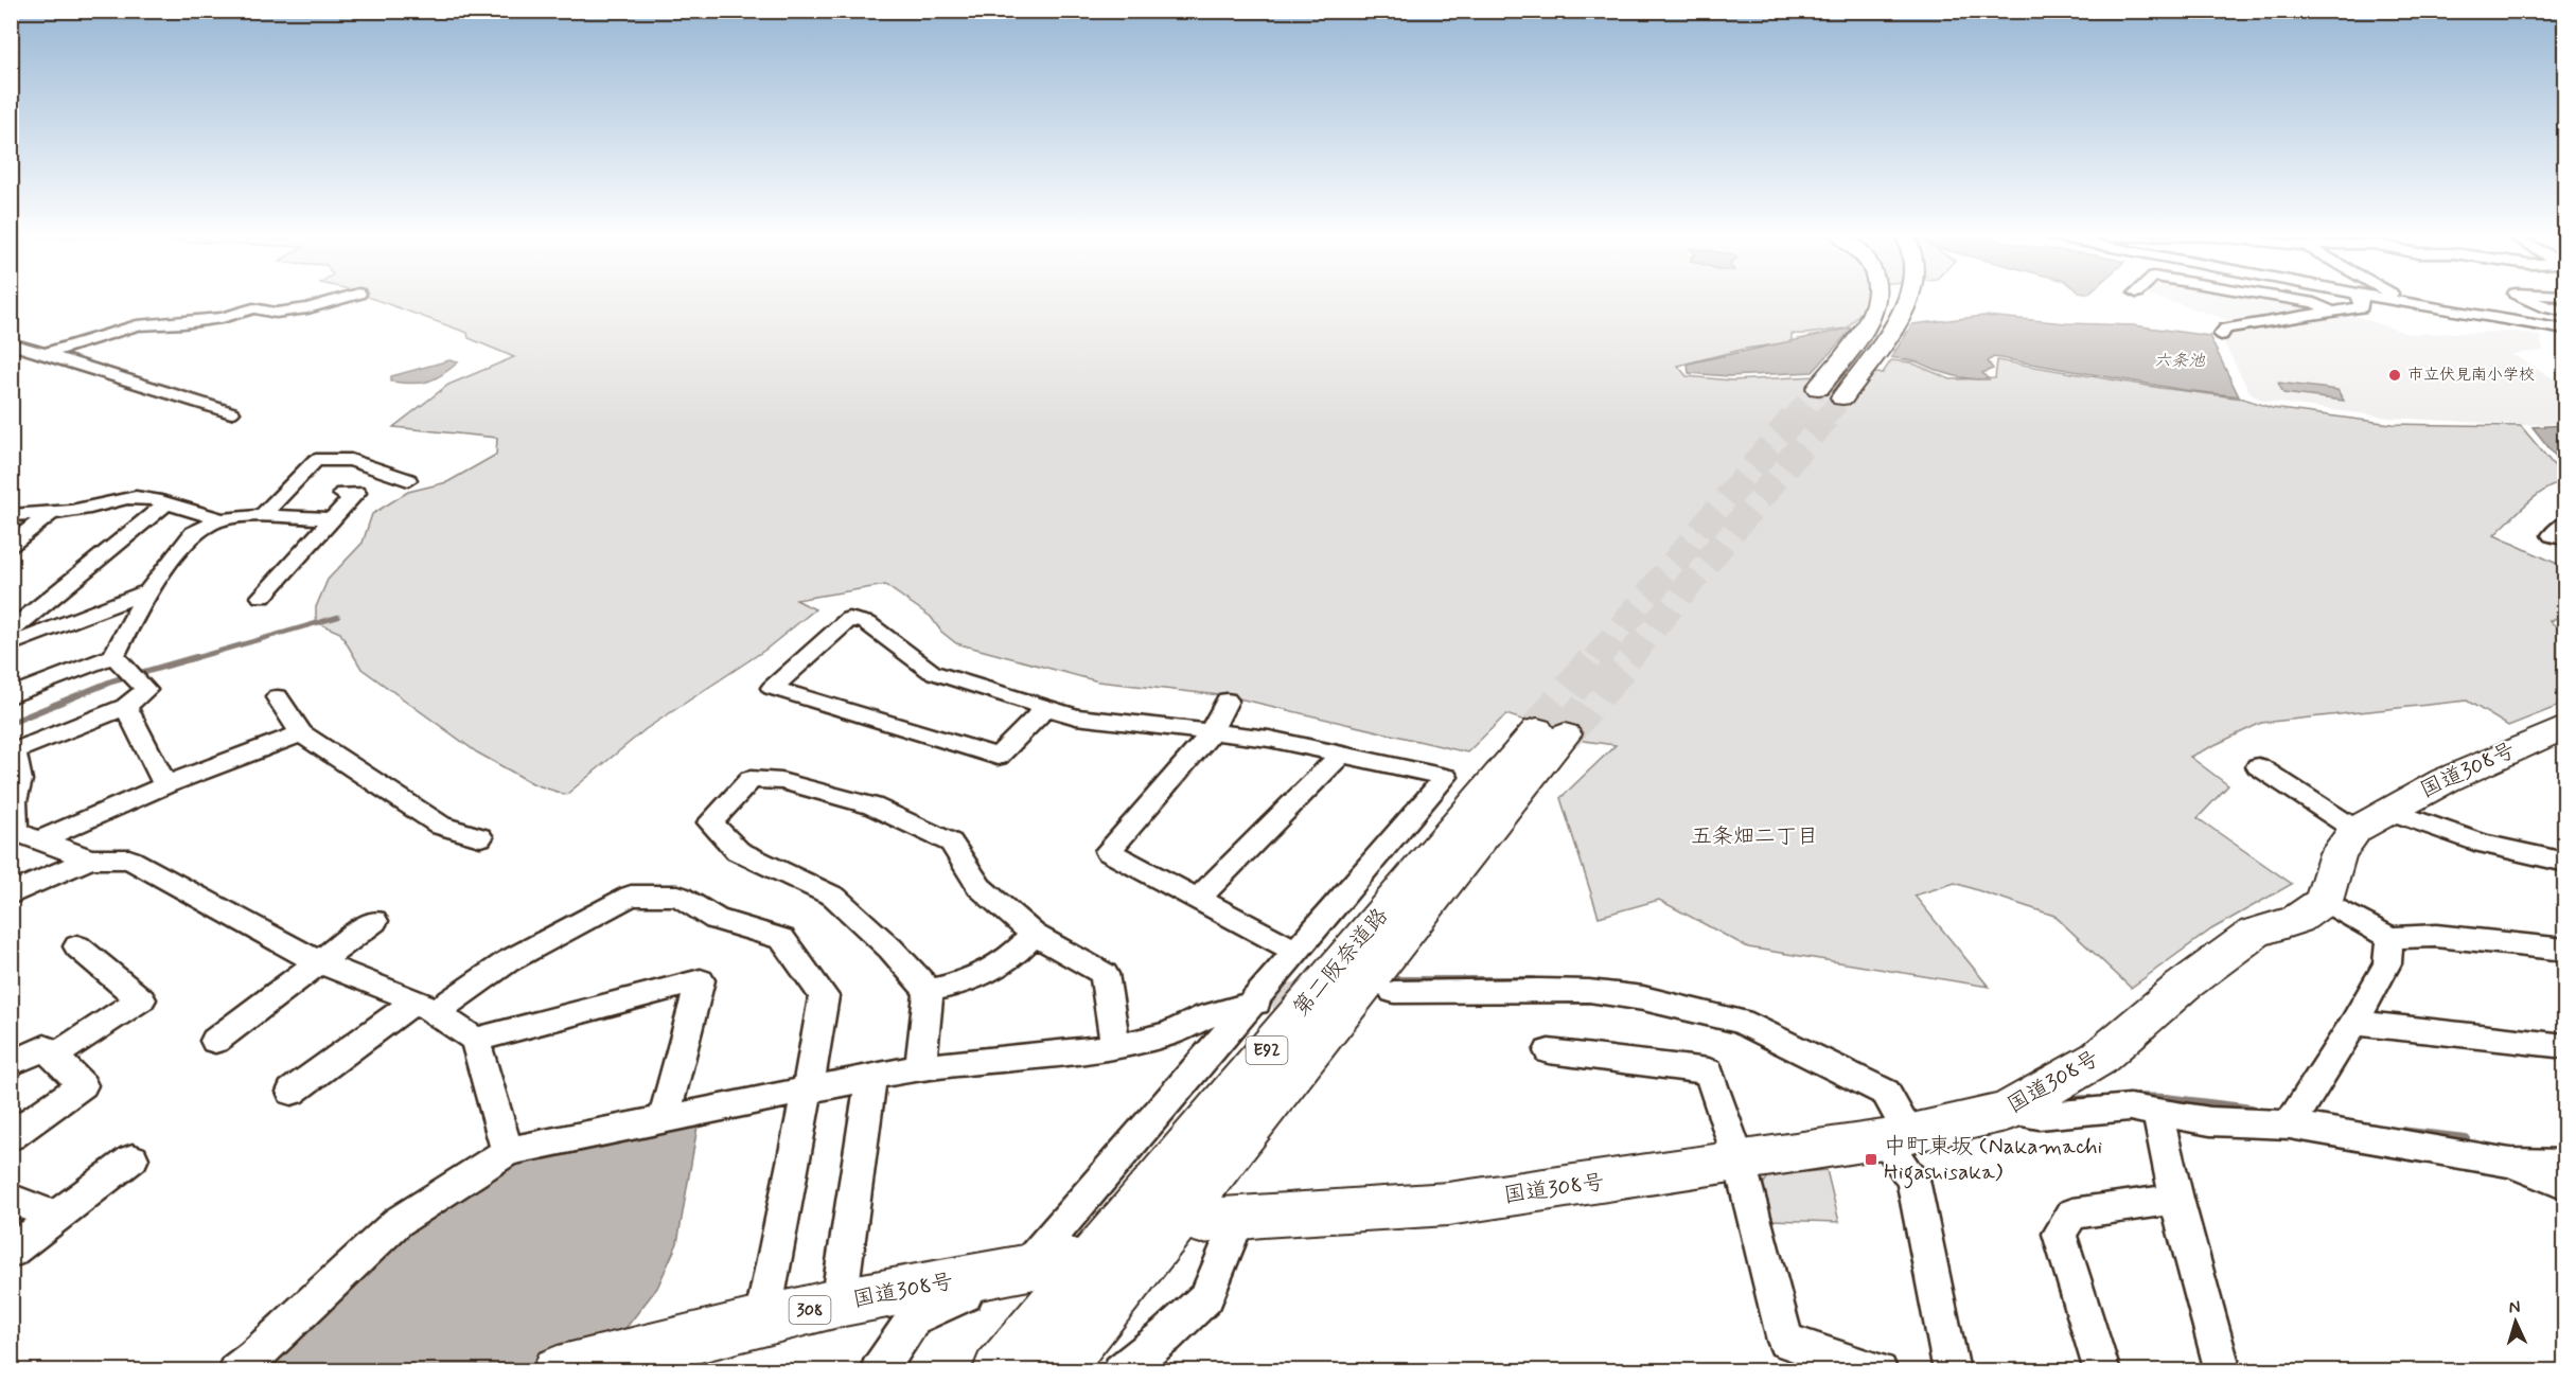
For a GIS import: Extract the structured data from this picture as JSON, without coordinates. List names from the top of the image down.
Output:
{
  "streets": {
    "highway": [
      "国道308号",
      "第二阪奈道路",
      "E92",
      "308"
    ]
  },
  "districts": ["五条畑二丁目"],
  "water": ["六条池"],
  "places": {
    "other": ["市立伏見南小学校"],
    "transit": ["中町東坂 (Nakamachi Higashisaka)"]
  },
  "north": "top"
}
